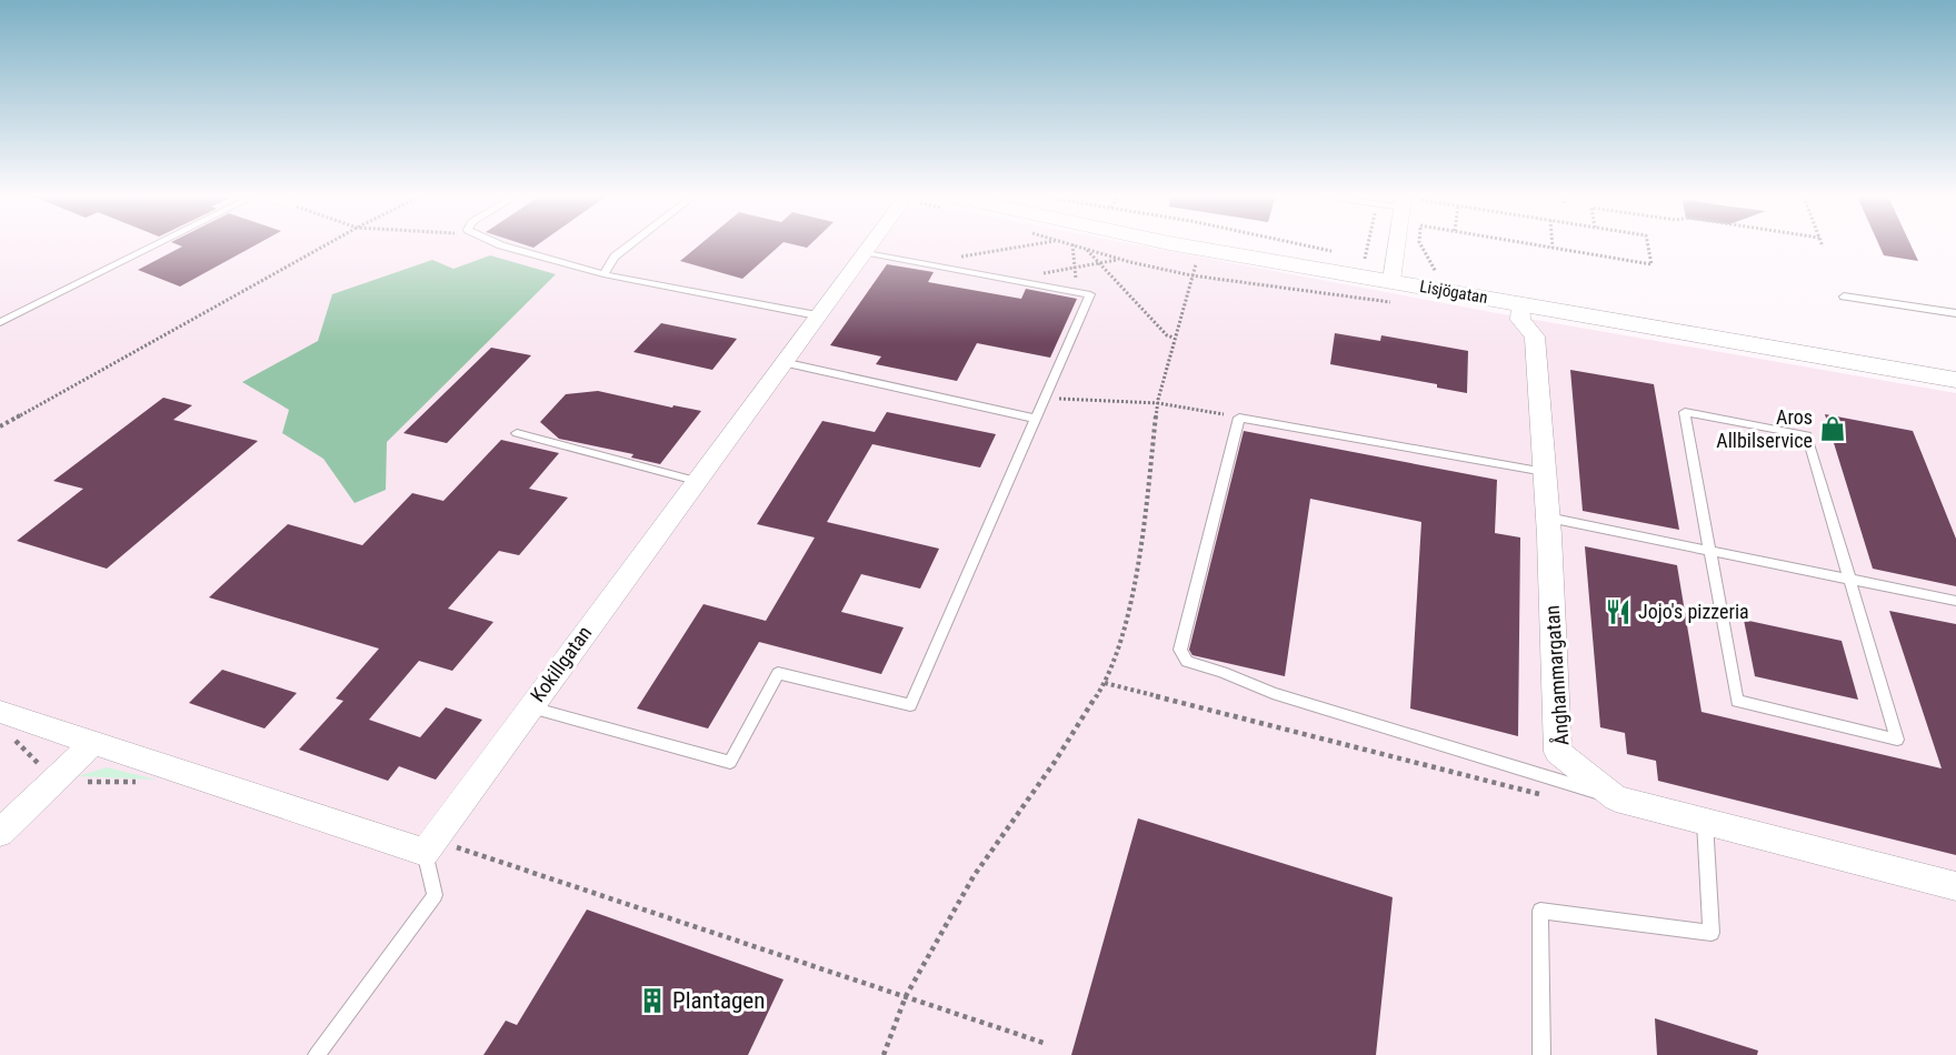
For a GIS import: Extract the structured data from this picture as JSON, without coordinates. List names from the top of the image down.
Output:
{
  "streets": {
    "street": ["Lisjögatan", "Kokillgatan", "Ånghammargatan"]
  },
  "crossings": [
    ["Lisjögatan", "Ånghammargatan"]
  ],
  "places": {
    "shop": ["Aros Allbilservice"],
    "restaurant": ["Jojo's pizzeria"],
    "building": ["Plantagen"]
  }
}
